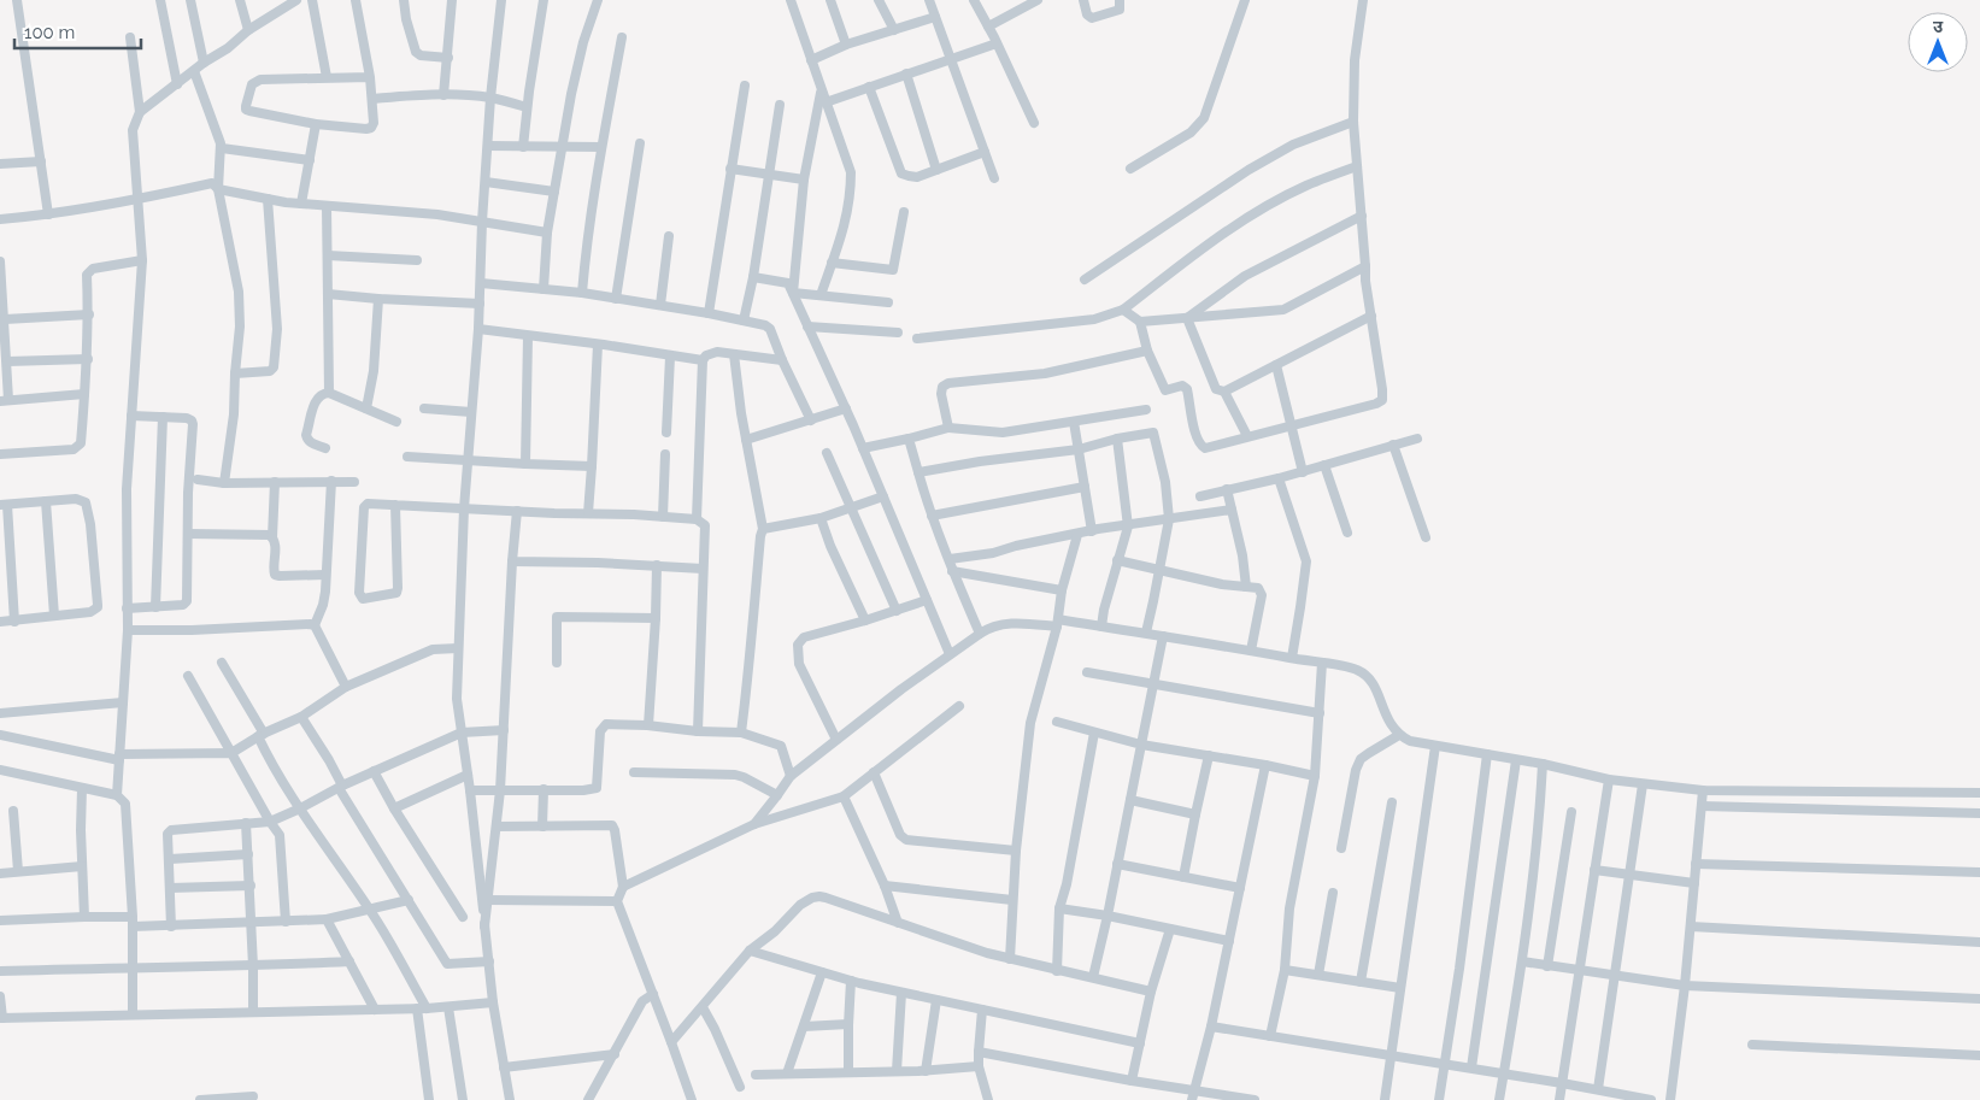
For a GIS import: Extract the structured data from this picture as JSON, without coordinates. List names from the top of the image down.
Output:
{
  "scale_bar": "100 m",
  "north": "top"
}
